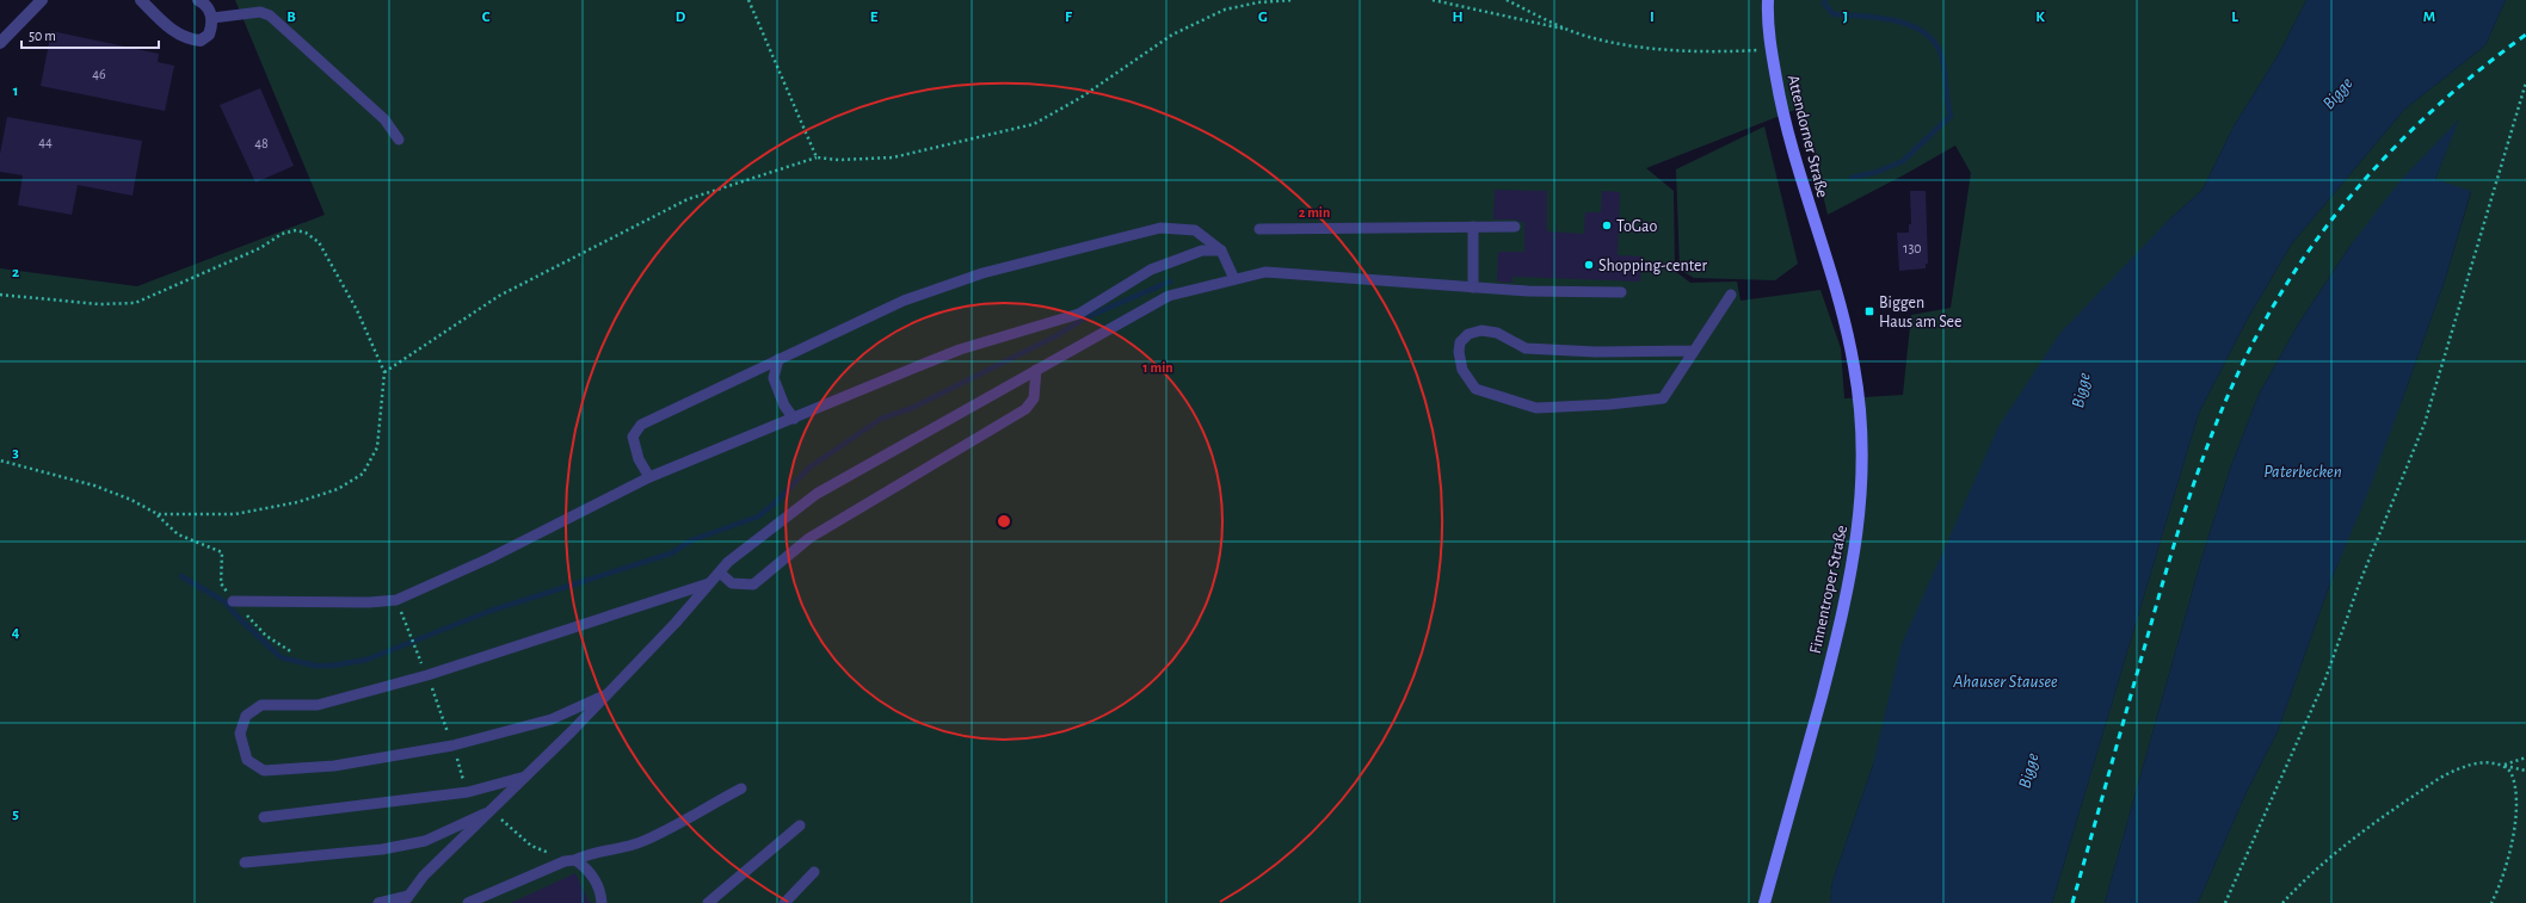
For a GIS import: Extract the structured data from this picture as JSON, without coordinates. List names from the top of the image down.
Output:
{
  "streets": {
    "main road": ["Attendorner Straße", "Finnentroper Straße"]
  },
  "crossings": [
    ["Attendorner Straße", "Finnentroper Straße"]
  ],
  "water": ["Bigge", "Paterbecken", "Ahauser Stausee"],
  "places": {
    "other": ["ToGao", "Shopping-center"],
    "transit": ["Biggen Haus am See"]
  },
  "house_numbers": [
    "46",
    "44",
    "48",
    "130"
  ],
  "scale_bar": "50 m",
  "grid": {
    "columns": [
      "B",
      "C",
      "D",
      "E",
      "F",
      "G",
      "H",
      "I",
      "J",
      "K",
      "L",
      "M"
    ],
    "rows": [
      "1",
      "2",
      "3",
      "4",
      "5"
    ]
  },
  "rings": ["2 min", "1 min"]
}
